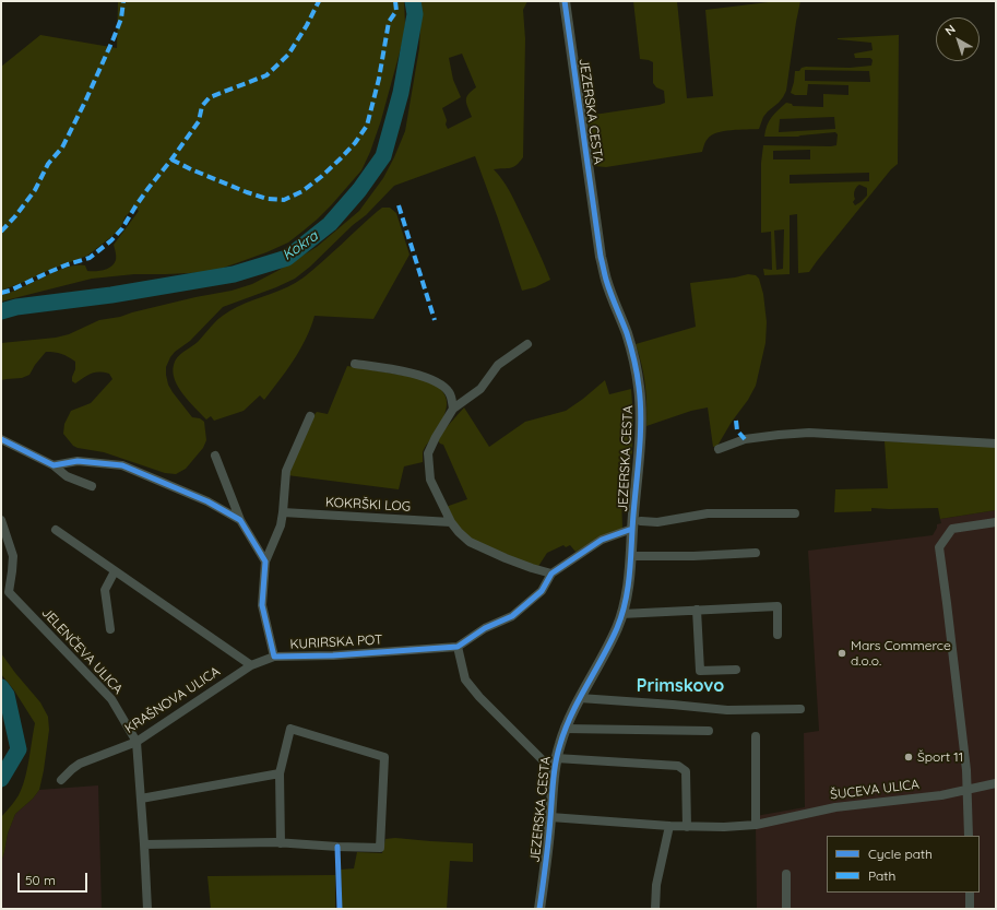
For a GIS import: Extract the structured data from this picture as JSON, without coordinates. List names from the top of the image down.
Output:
{
  "streets": {
    "street": [
      "JEZERSKA CESTA",
      "KOKRŠKI LOG",
      "KURIRSKA POT",
      "JELENČEVA ULICA",
      "KRAŠNOVA ULICA",
      "ŠUCEVA ULICA"
    ]
  },
  "crossings": [
    ["JEZERSKA CESTA", "KURIRSKA POT"],
    ["JEZERSKA CESTA", "ŠUCEVA ULICA"],
    ["KURIRSKA POT", "KRAŠNOVA ULICA"],
    ["JELENČEVA ULICA", "KRAŠNOVA ULICA"]
  ],
  "districts": ["Primskovo"],
  "water": ["Kokra"],
  "places": ["Mars Commerce d.o.o.", "Šport 11"],
  "legend": ["Cycle path", "Path"],
  "scale_bar": "50 m",
  "north": "top left"
}
